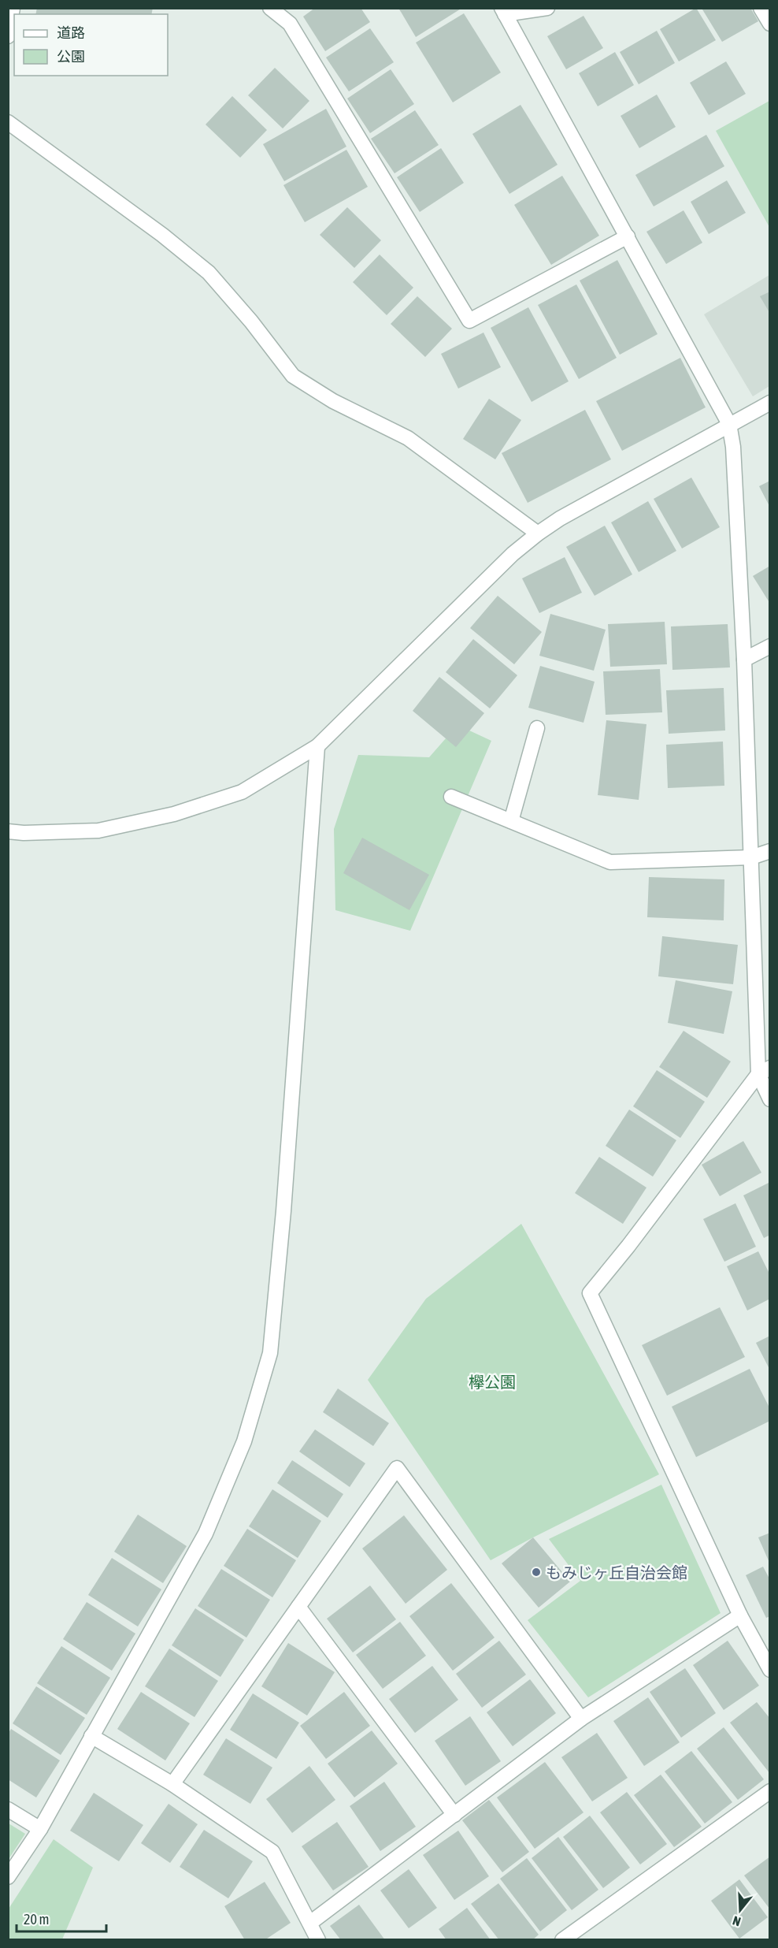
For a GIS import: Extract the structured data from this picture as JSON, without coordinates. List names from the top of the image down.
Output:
{
  "parks": ["欅公園"],
  "places": ["もみじヶ丘自治会館"],
  "legend": ["道路", "公園"],
  "scale_bar": "20 m",
  "north": "bottom"
}
